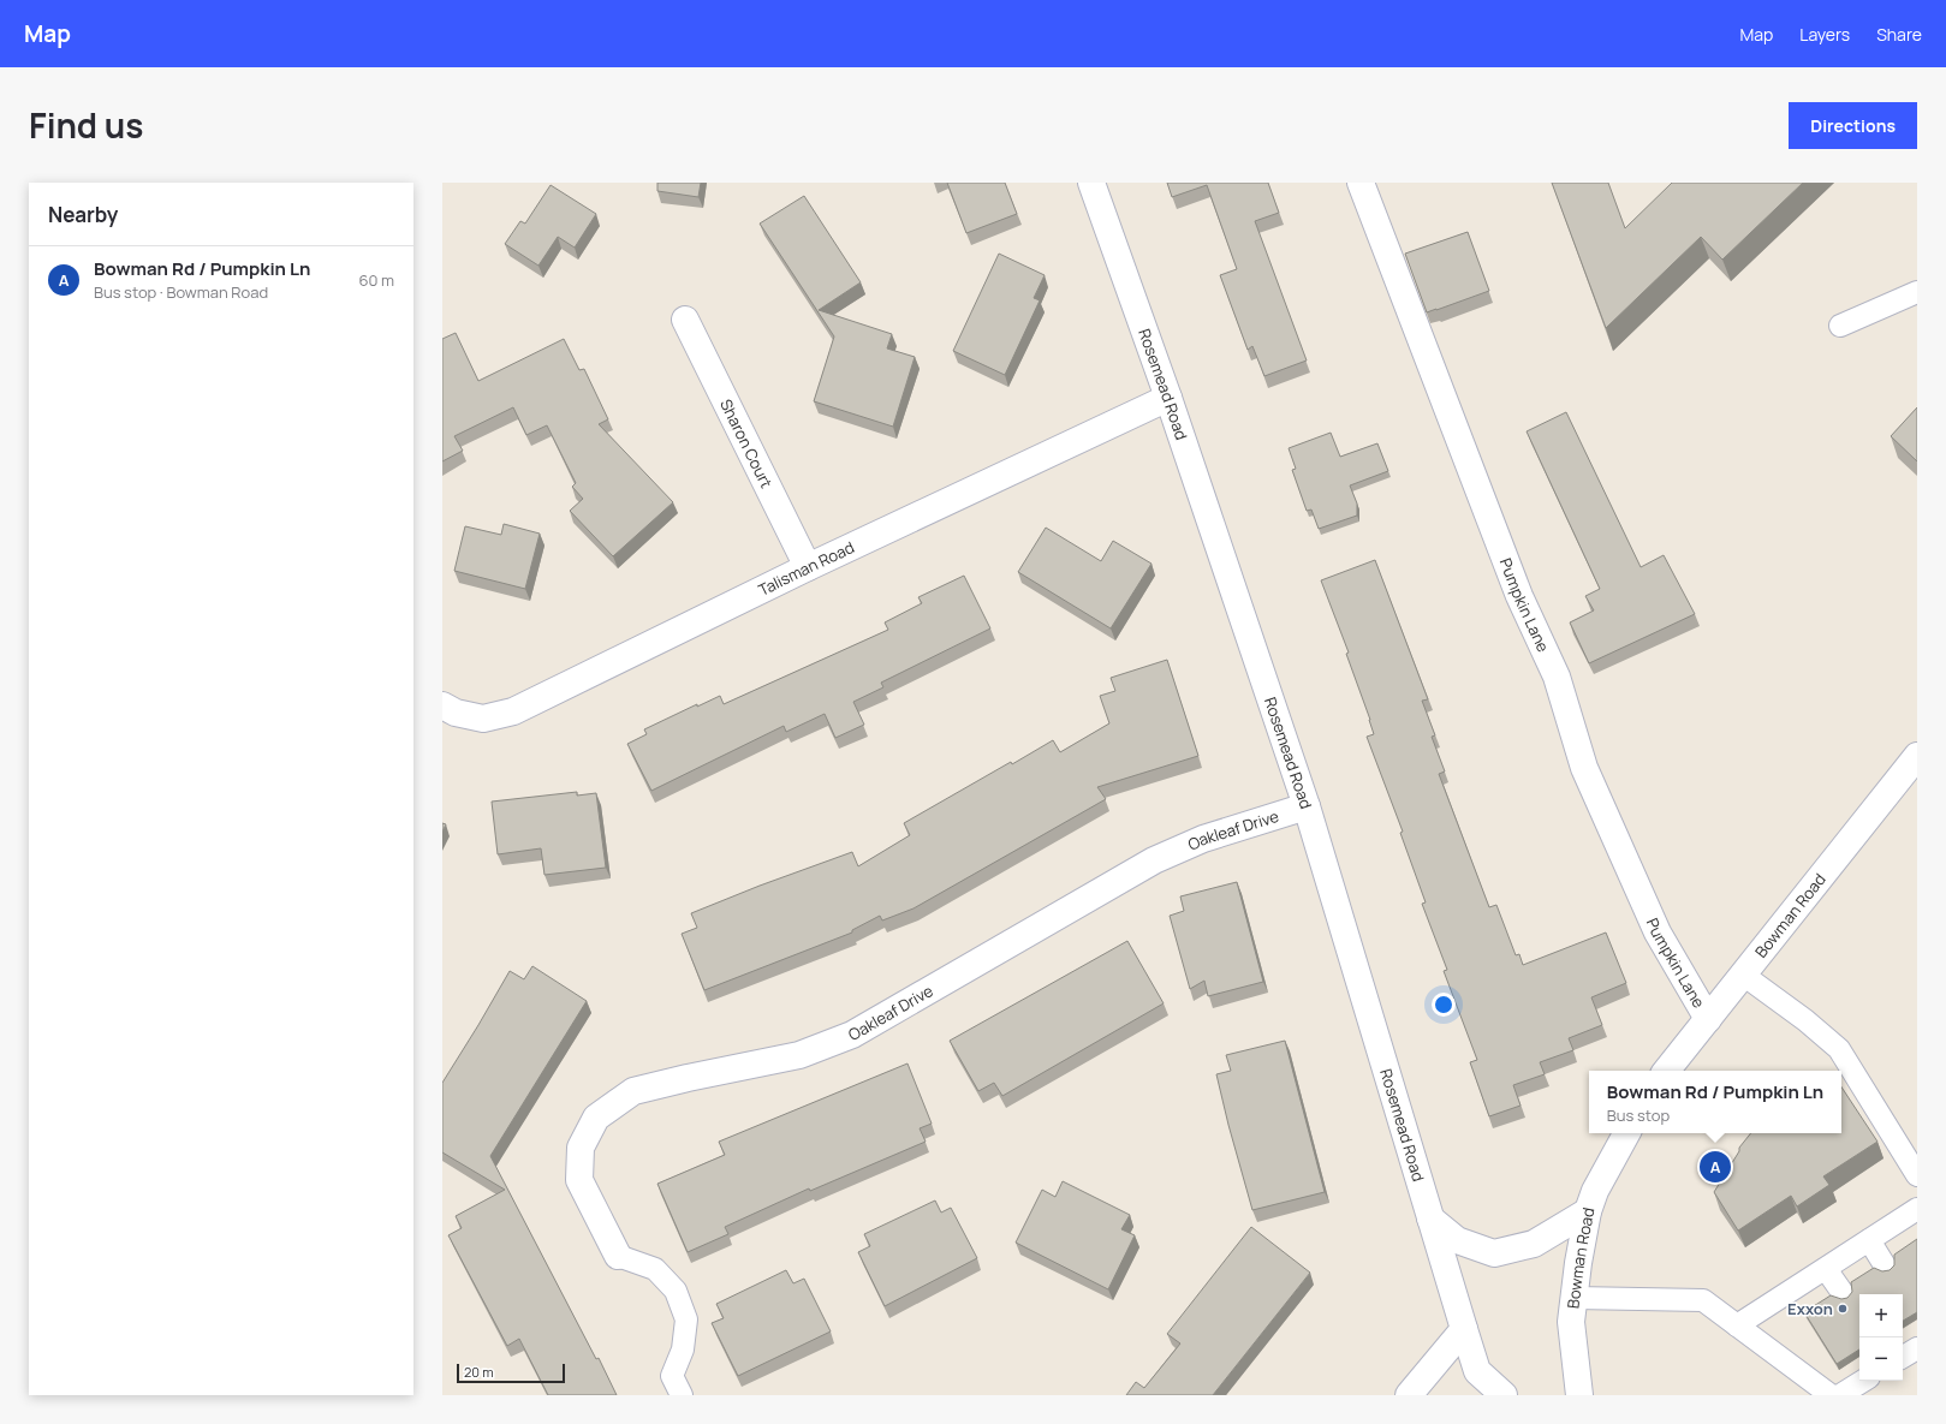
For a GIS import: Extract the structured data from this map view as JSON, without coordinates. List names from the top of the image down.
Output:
{
  "streets": {
    "street": [
      "Rosemead Road",
      "Sharon Court",
      "Talisman Road",
      "Pumpkin Lane",
      "Oakleaf Drive",
      "Bowman Road"
    ]
  },
  "crossings": [
    ["Rosemead Road", "Talisman Road"],
    ["Rosemead Road", "Oakleaf Drive"],
    ["Sharon Court", "Talisman Road"],
    ["Pumpkin Lane", "Bowman Road"]
  ],
  "places": ["Exxon"],
  "scale_bar": "20 m",
  "page": {
    "header": "Map",
    "nav": ["Map", "Layers", "Share"],
    "title": "Find us",
    "buttons": "Directions",
    "heading": "Nearby",
    "list": [
      {
        "mark": "A",
        "name": "Bowman Rd / Pumpkin Ln",
        "note": "Bus stop · Bowman Road",
        "value": "60 m"
      }
    ],
    "popup": ["Bowman Rd / Pumpkin Ln", "Bus stop"],
    "pins": "A",
    "map_buttons": ["+", "−"],
    "scale": "20 m"
  }
}
